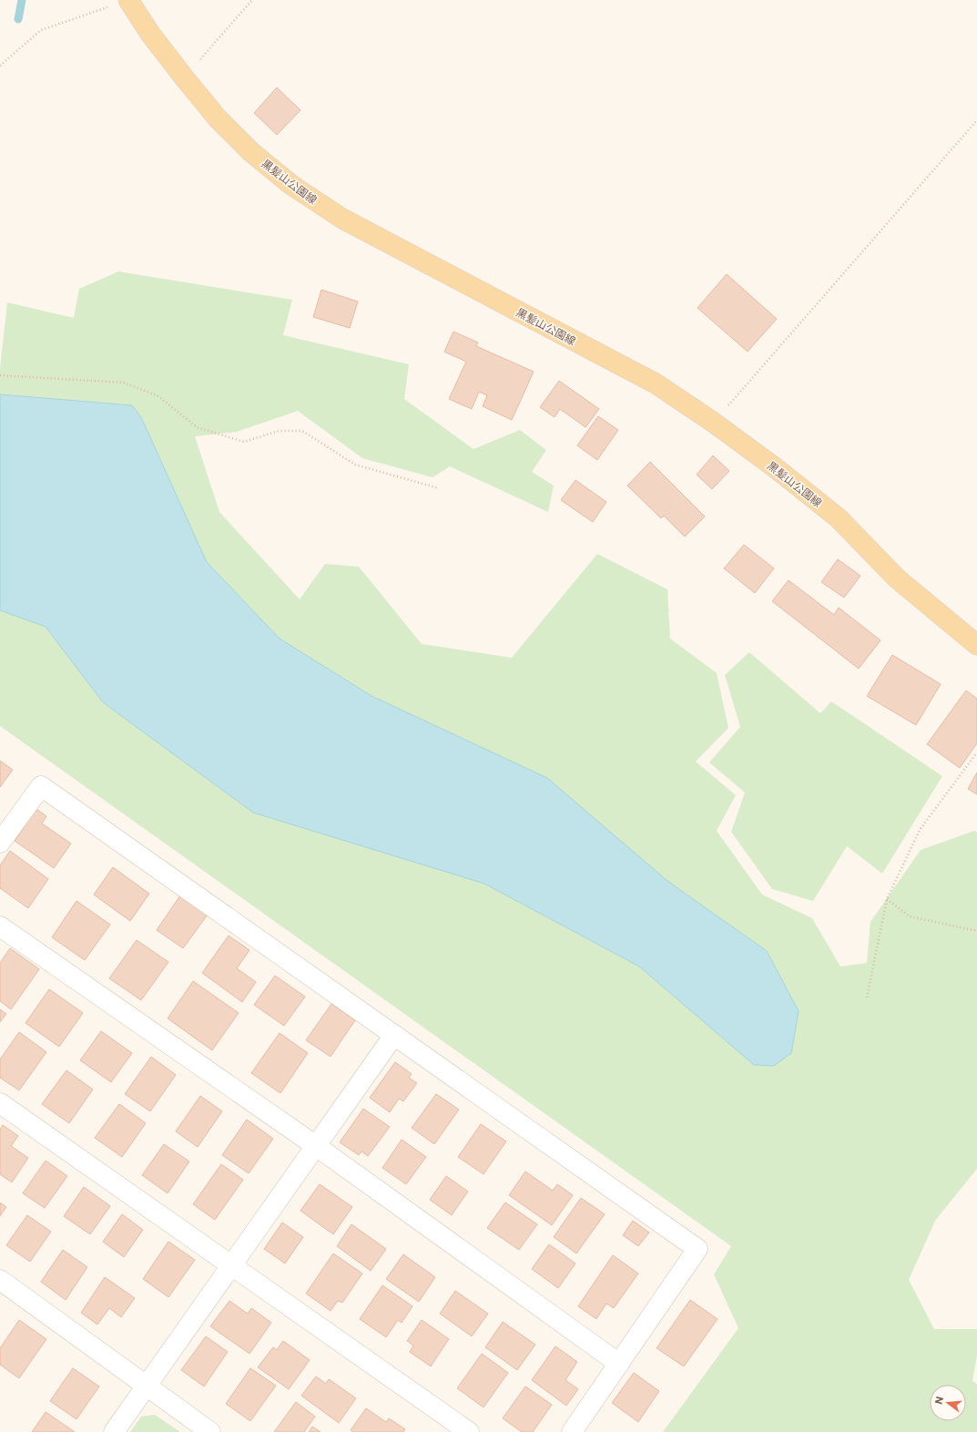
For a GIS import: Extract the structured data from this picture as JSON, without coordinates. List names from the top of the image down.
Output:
{
  "streets": {
    "main road": ["黒髪山公園線"]
  },
  "north": "left"
}
